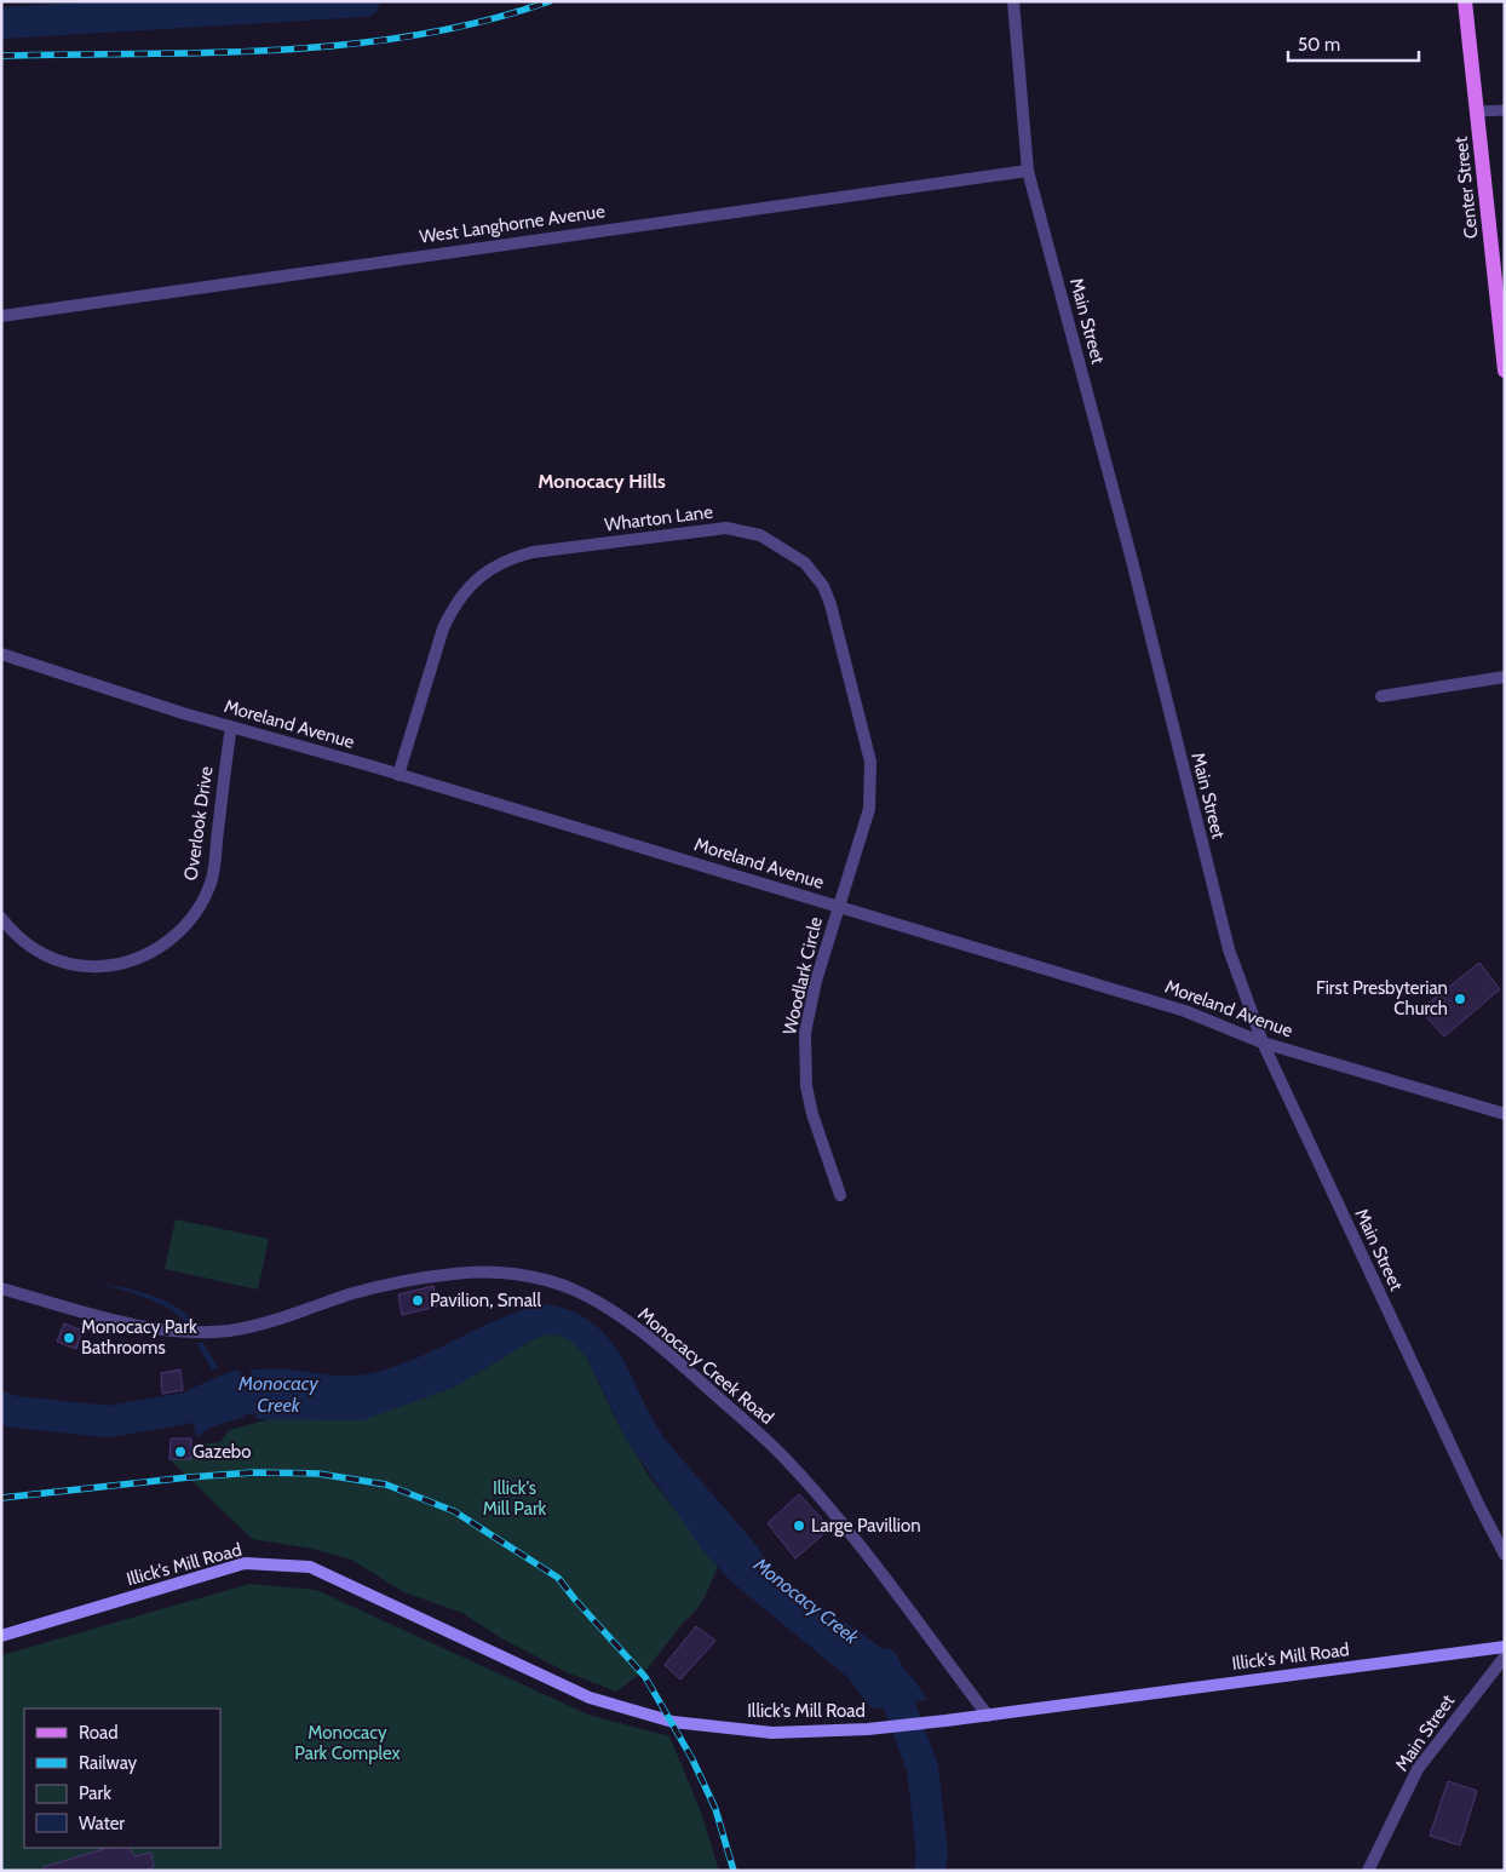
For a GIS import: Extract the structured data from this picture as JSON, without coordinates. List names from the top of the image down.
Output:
{
  "streets": {
    "main road": ["Center Street"],
    "street": [
      "West Langhorne Avenue",
      "Main Street",
      "Wharton Lane",
      "Moreland Avenue",
      "Overlook Drive",
      "Woodlark Circle",
      "Monocacy Creek Road",
      "Illick's Mill Road"
    ]
  },
  "crossings": [
    ["West Langhorne Avenue", "Main Street"],
    ["Main Street", "Moreland Avenue"],
    ["Wharton Lane", "Moreland Avenue"],
    ["Wharton Lane", "Woodlark Circle"],
    ["Moreland Avenue", "Overlook Drive"],
    ["Moreland Avenue", "Woodlark Circle"],
    ["Monocacy Creek Road", "Illick's Mill Road"]
  ],
  "districts": ["Monocacy Hills"],
  "water": ["Monocacy Creek"],
  "parks": ["Illick's Mill Park", "Monocacy Park Complex"],
  "places": [
    "First Presbyterian Church",
    "Pavilion, Small",
    "Monocacy Park Bathrooms",
    "Gazebo",
    "Large Pavillion"
  ],
  "legend": [
    "Road",
    "Railway",
    "Park",
    "Water"
  ],
  "scale_bar": "50 m"
}
